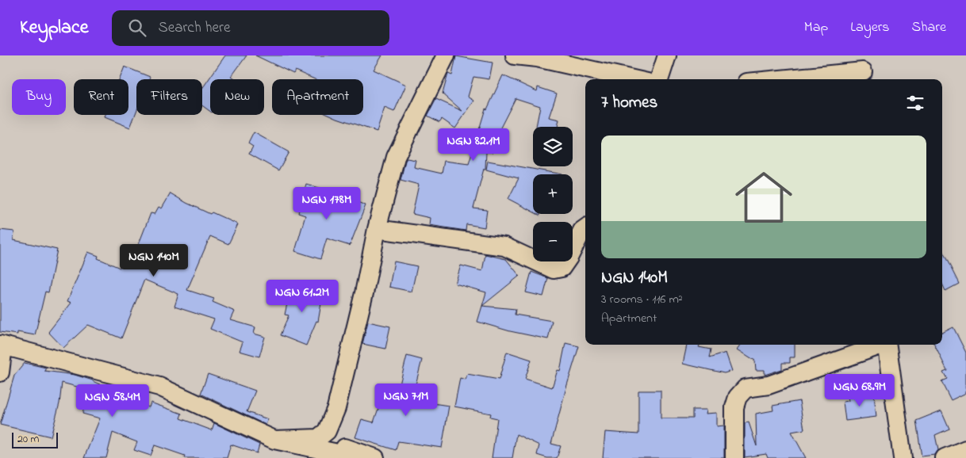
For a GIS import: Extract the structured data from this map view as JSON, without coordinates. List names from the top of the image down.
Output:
{
  "scale_bar": "20 m",
  "page": {
    "header": "Keyplace",
    "search": "Search here",
    "nav": ["Map", "Layers", "Share"],
    "chip": [
      "Buy",
      "Rent",
      "Filters",
      "New",
      "Apartment"
    ],
    "heading": "7 homes",
    "map_buttons": ["+", "−"],
    "list": [
      {
        "name": "NGN 140M",
        "note": "3 rooms · 116 m² · Apartment"
      }
    ],
    "price": [
      "NGN 82.1M",
      "NGN 178M",
      "NGN 140M",
      "NGN 61.2M",
      "NGN 68.9M",
      "NGN 71M",
      "NGN 58.4M"
    ],
    "scale": "20 m"
  }
}
